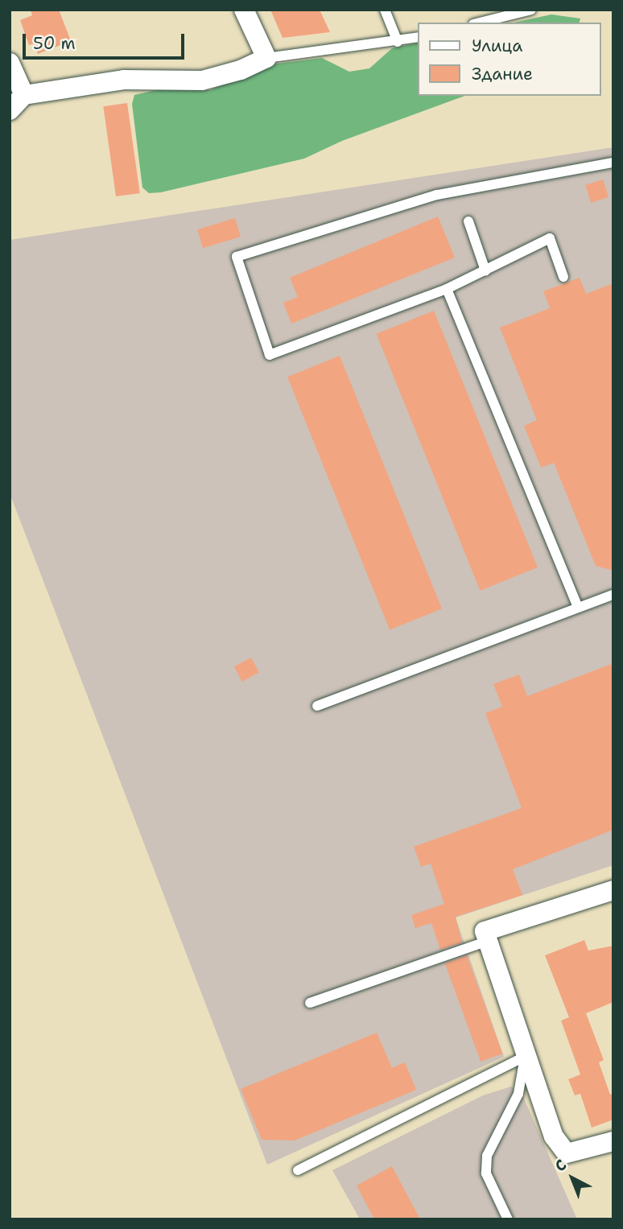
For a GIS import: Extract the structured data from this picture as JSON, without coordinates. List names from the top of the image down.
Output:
{
  "legend": ["Улица", "Здание"],
  "scale_bar": "50 m",
  "north": "top left"
}
